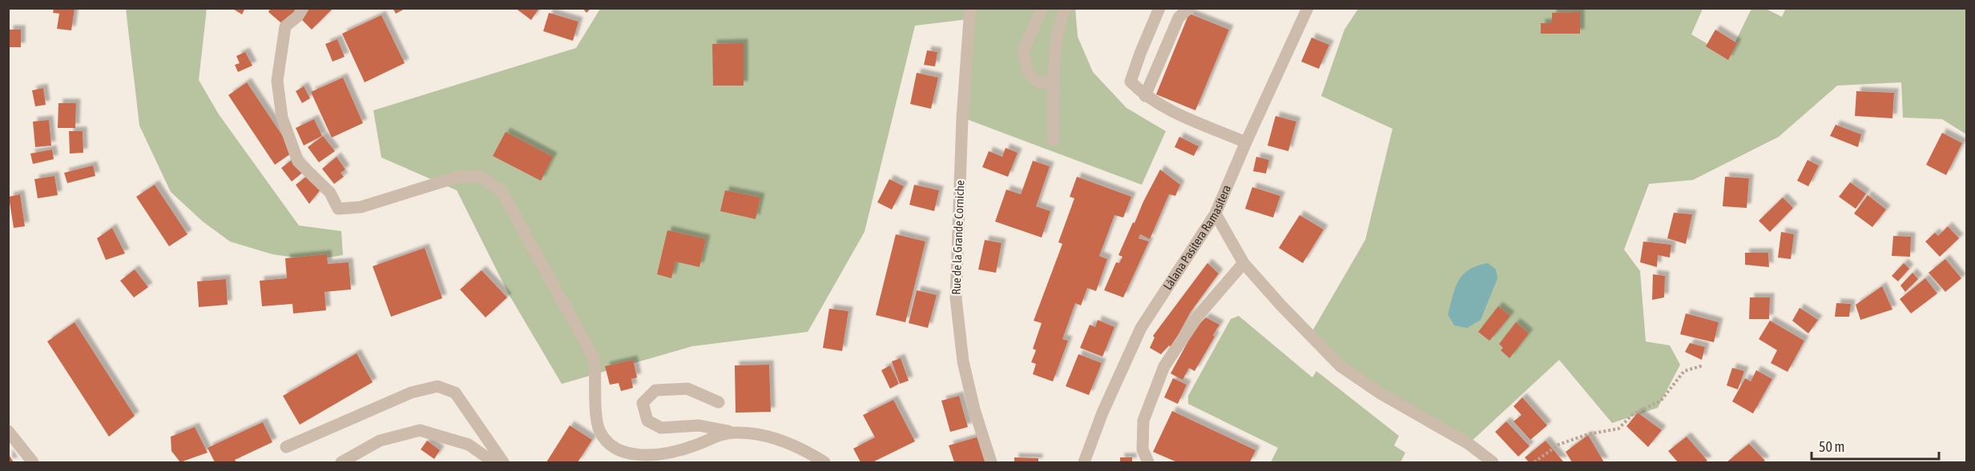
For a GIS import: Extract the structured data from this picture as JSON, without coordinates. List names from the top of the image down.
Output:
{
  "streets": {
    "street": ["Làlana Pasitera Ramasitera", "Rue de la Grande Corniche"]
  },
  "scale_bar": "50 m"
}
